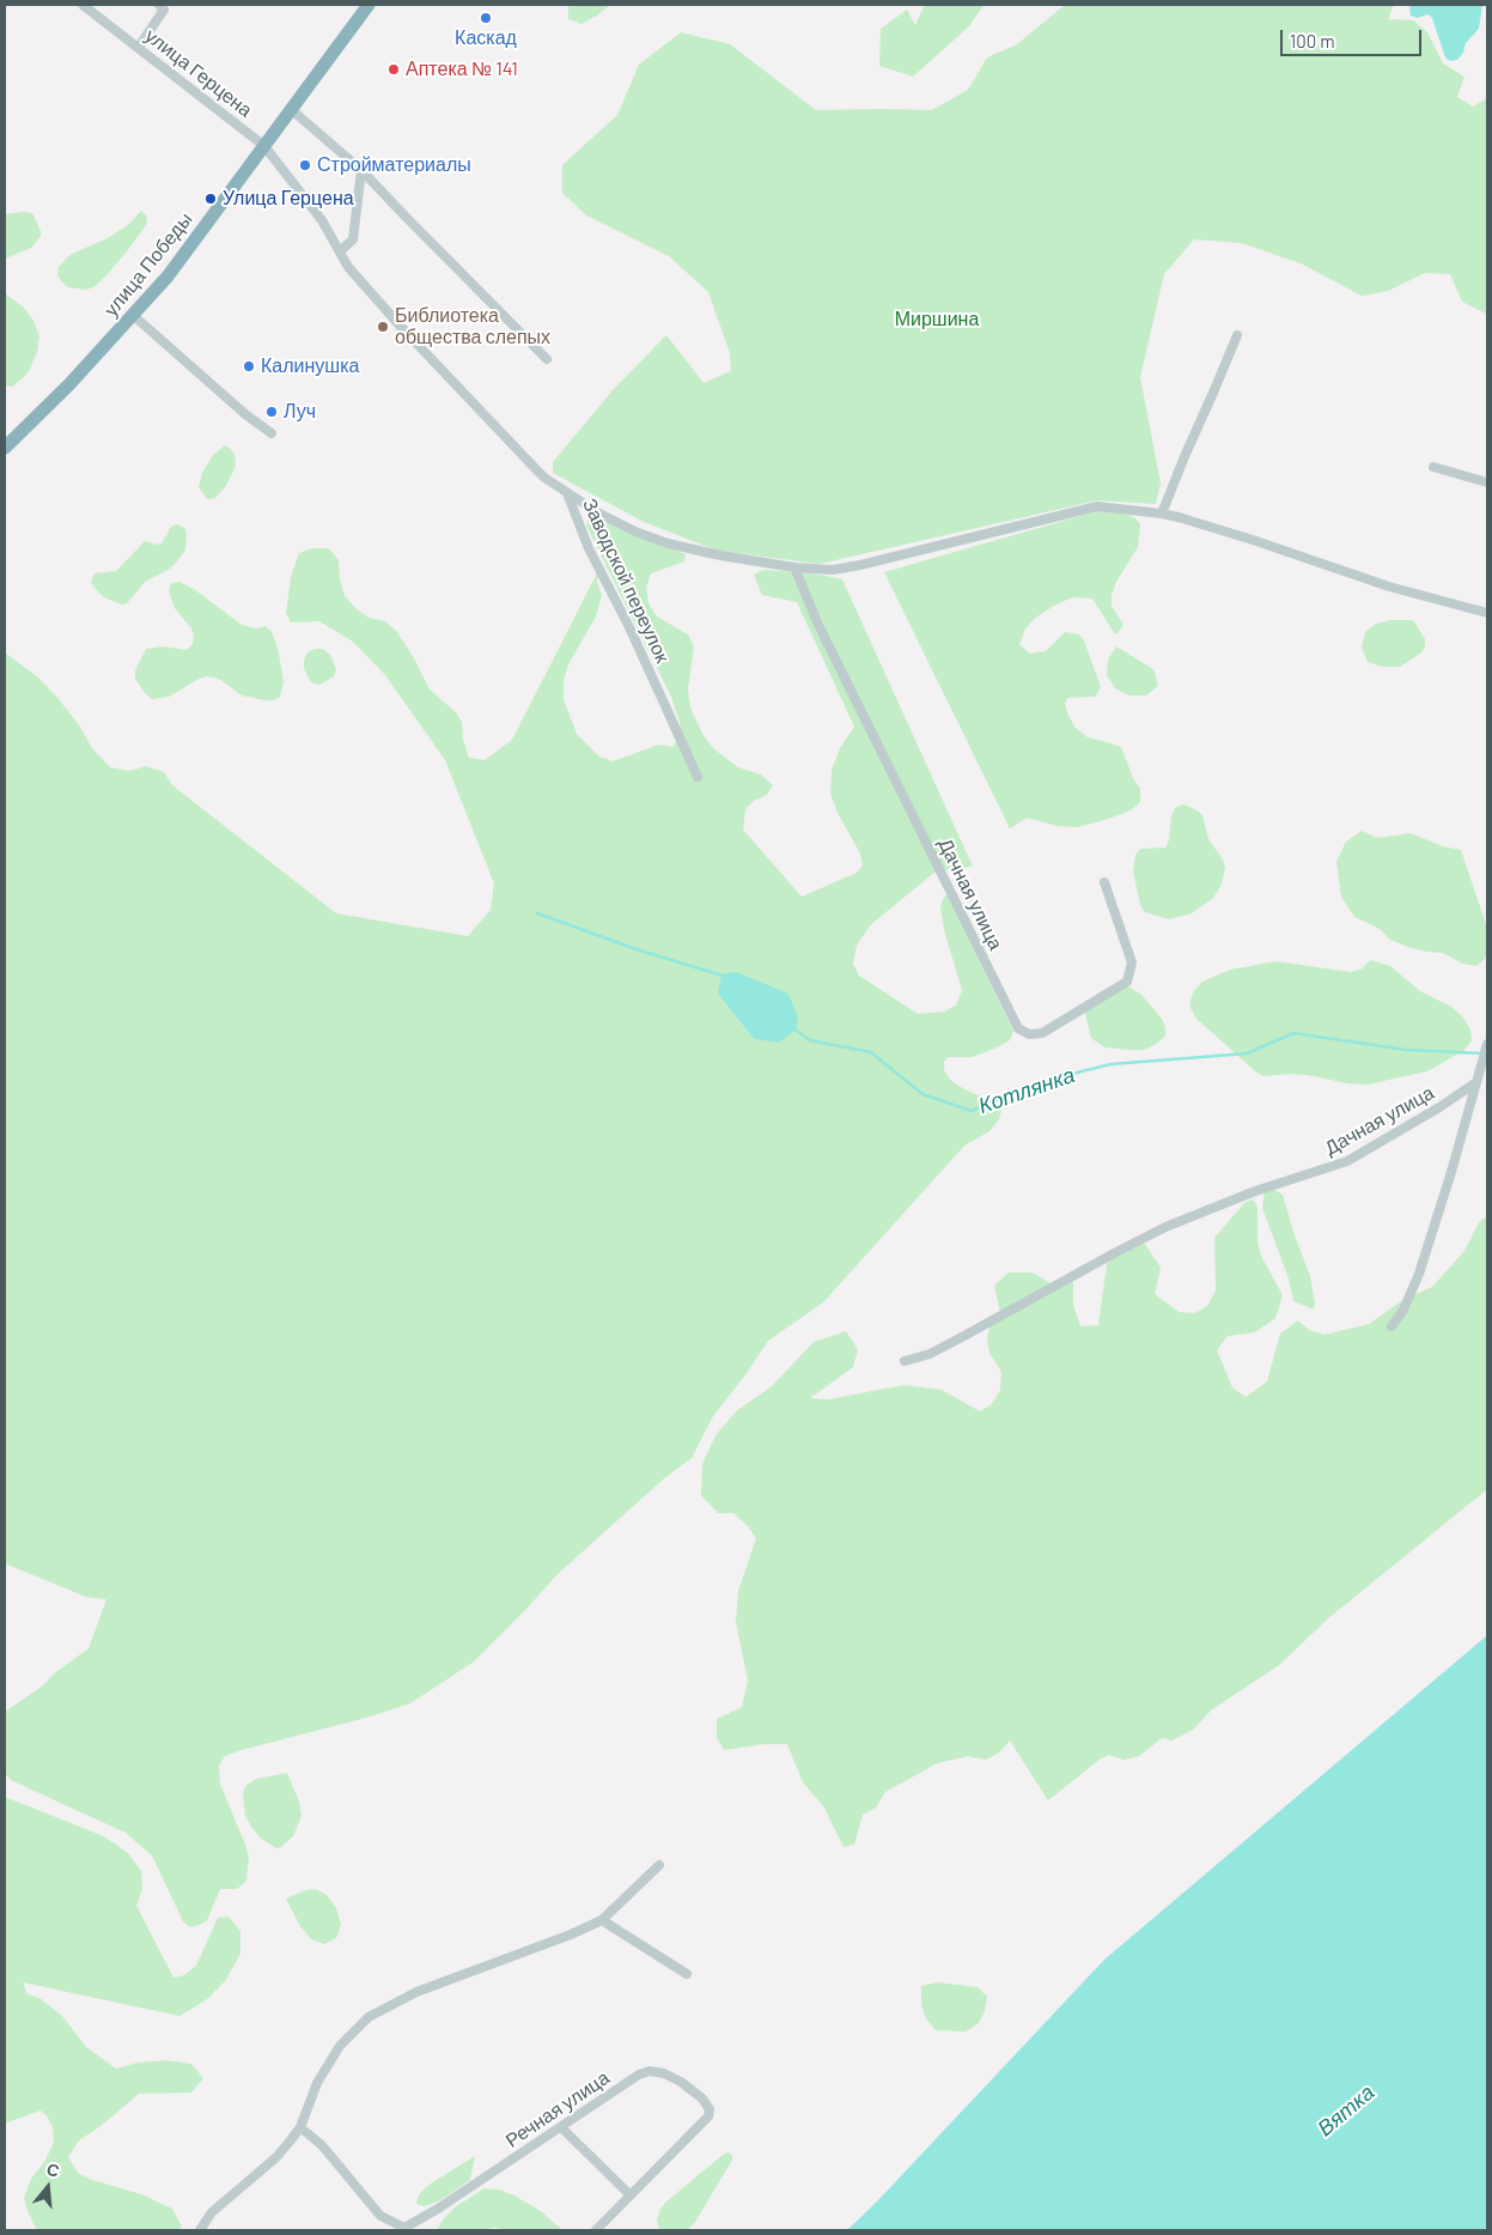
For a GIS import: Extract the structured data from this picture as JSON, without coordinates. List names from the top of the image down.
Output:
{
  "streets": {
    "highway": ["улица Победы"],
    "street": [
      "улица Герцена",
      "Заводской переулок",
      "Дачная улица",
      "Речная улица"
    ]
  },
  "crossings": [
    ["улица Герцена", "улица Победы"],
    ["улица Герцена", "Заводской переулок"],
    ["улица Победы", "Заводской переулок"]
  ],
  "water": ["Котлянка", "Вятка"],
  "parks": ["Миршина"],
  "places": [
    "Каскад",
    "Аптека № 141",
    "Стройматериалы",
    "Улица Герцена",
    "Библиотека общества слепых",
    "Калинушка",
    "Луч"
  ],
  "scale_bar": "100 m",
  "north": "top"
}
